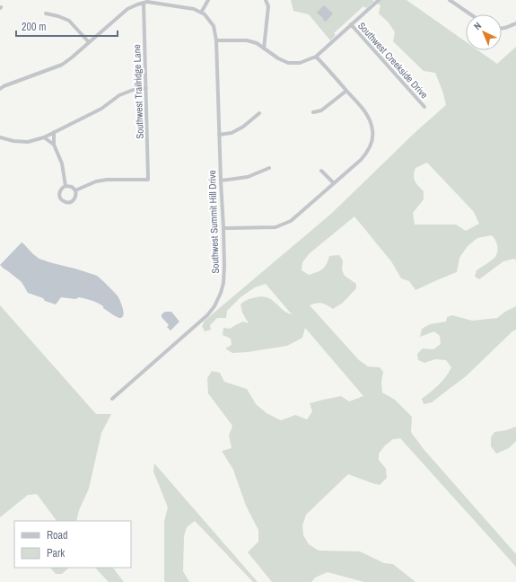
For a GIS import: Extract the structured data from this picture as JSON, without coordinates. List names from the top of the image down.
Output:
{
  "streets": {
    "street": ["Southwest Creekside Drive", "Southwest Trailridge Lane", "Southwest Summit Hill Drive"]
  },
  "legend": ["Road", "Park"],
  "scale_bar": "200 m",
  "north": "top left"
}
